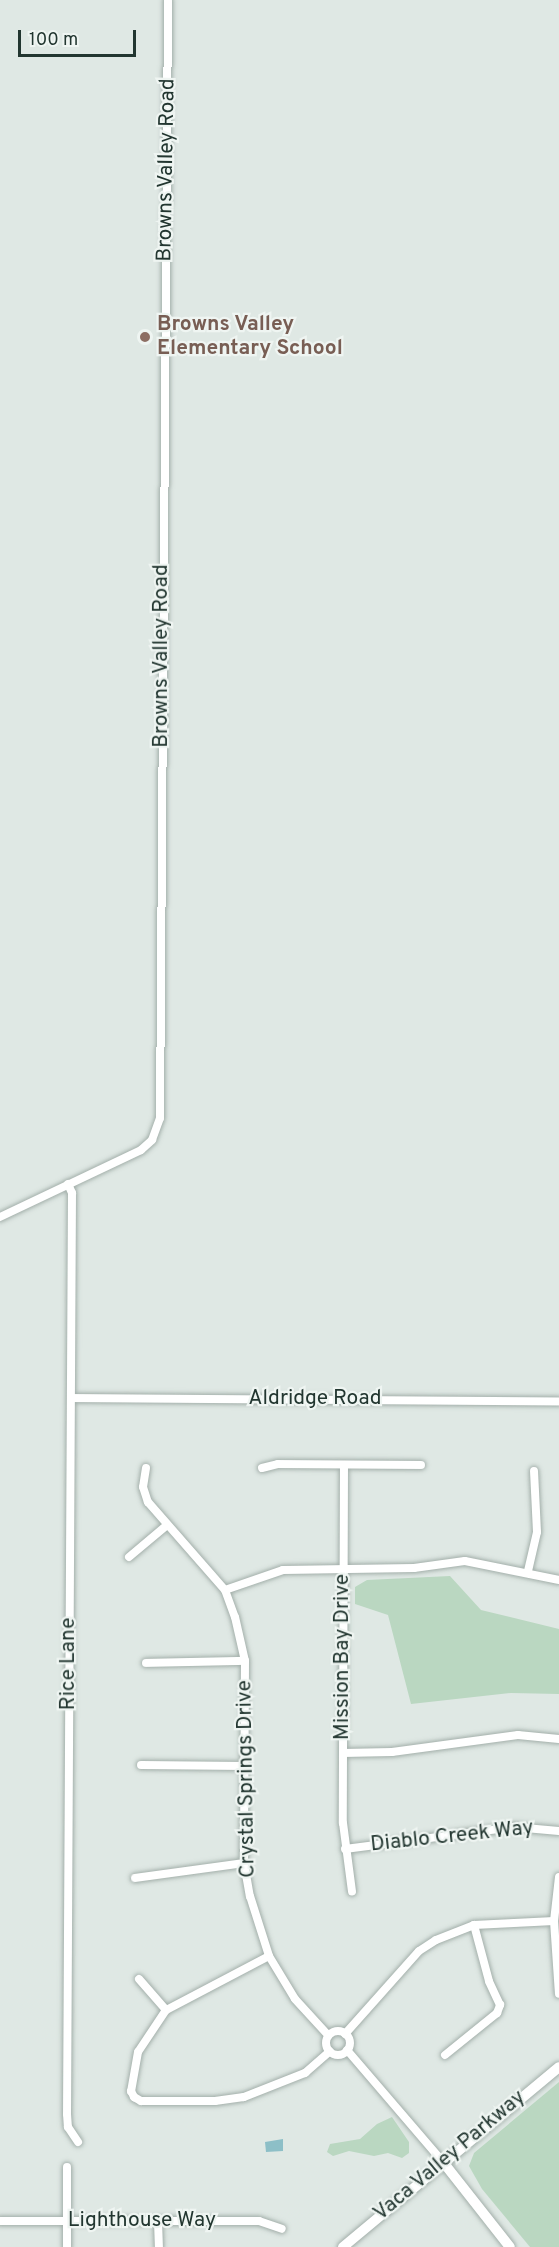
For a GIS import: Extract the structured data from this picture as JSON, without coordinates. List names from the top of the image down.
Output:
{
  "streets": {
    "street": [
      "Browns Valley Road",
      "Aldridge Road",
      "Mission Bay Drive",
      "Rice Lane",
      "Crystal Springs Drive",
      "Diablo Creek Way",
      "Vaca Valley Parkway",
      "Lighthouse Way"
    ]
  },
  "crossings": [
    ["Browns Valley Road", "Rice Lane"],
    ["Aldridge Road", "Rice Lane"],
    ["Mission Bay Drive", "Diablo Creek Way"]
  ],
  "places": ["Browns Valley Elementary School"],
  "scale_bar": "100 m"
}
